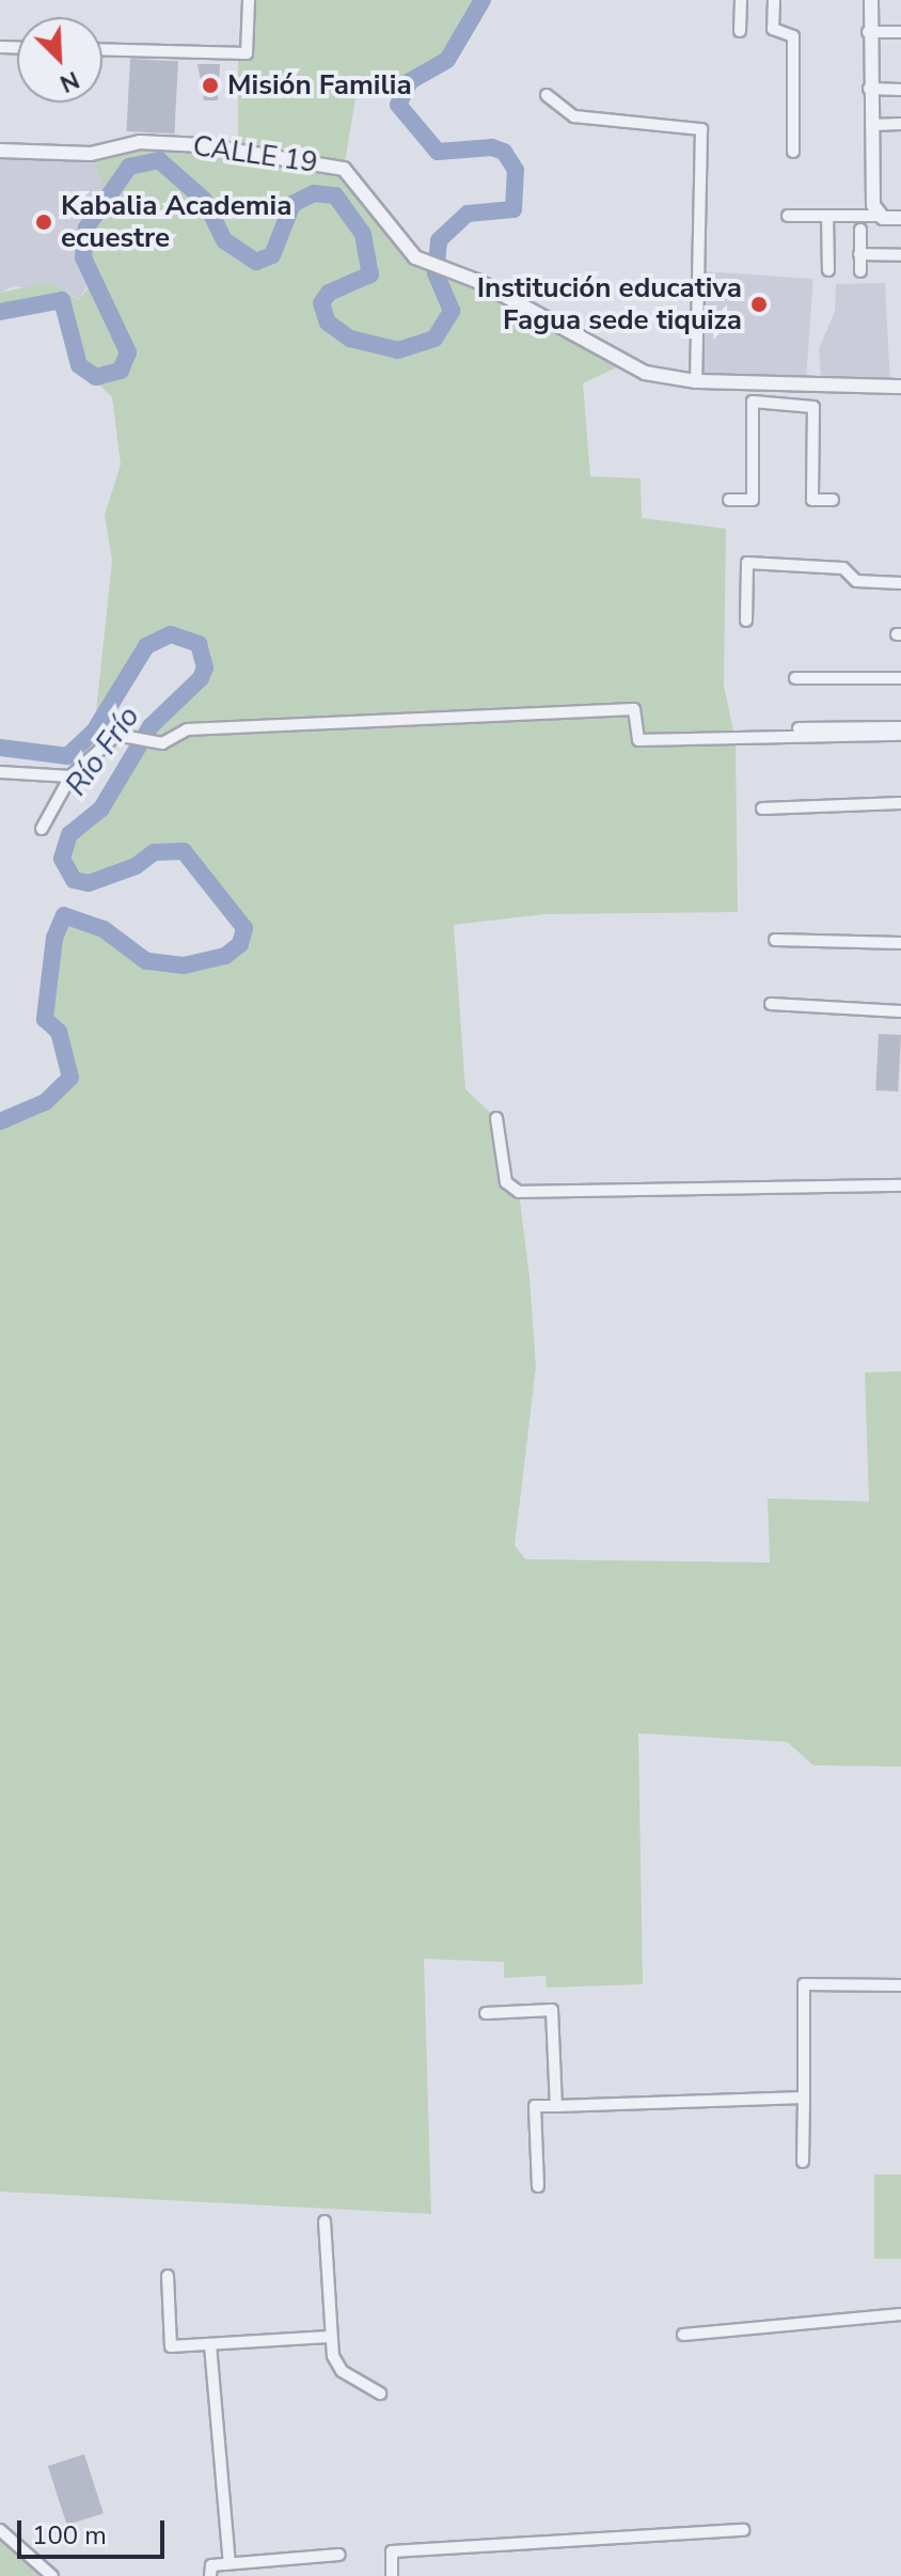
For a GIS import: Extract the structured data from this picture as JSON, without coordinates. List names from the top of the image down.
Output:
{
  "streets": {
    "street": ["CALLE 19"]
  },
  "water": ["Río Frío"],
  "places": ["Misión Familia", "Kabalia Academia ecuestre", "Institución educativa Fagua sede tiquiza"],
  "scale_bar": "100 m",
  "north": "bottom right"
}
